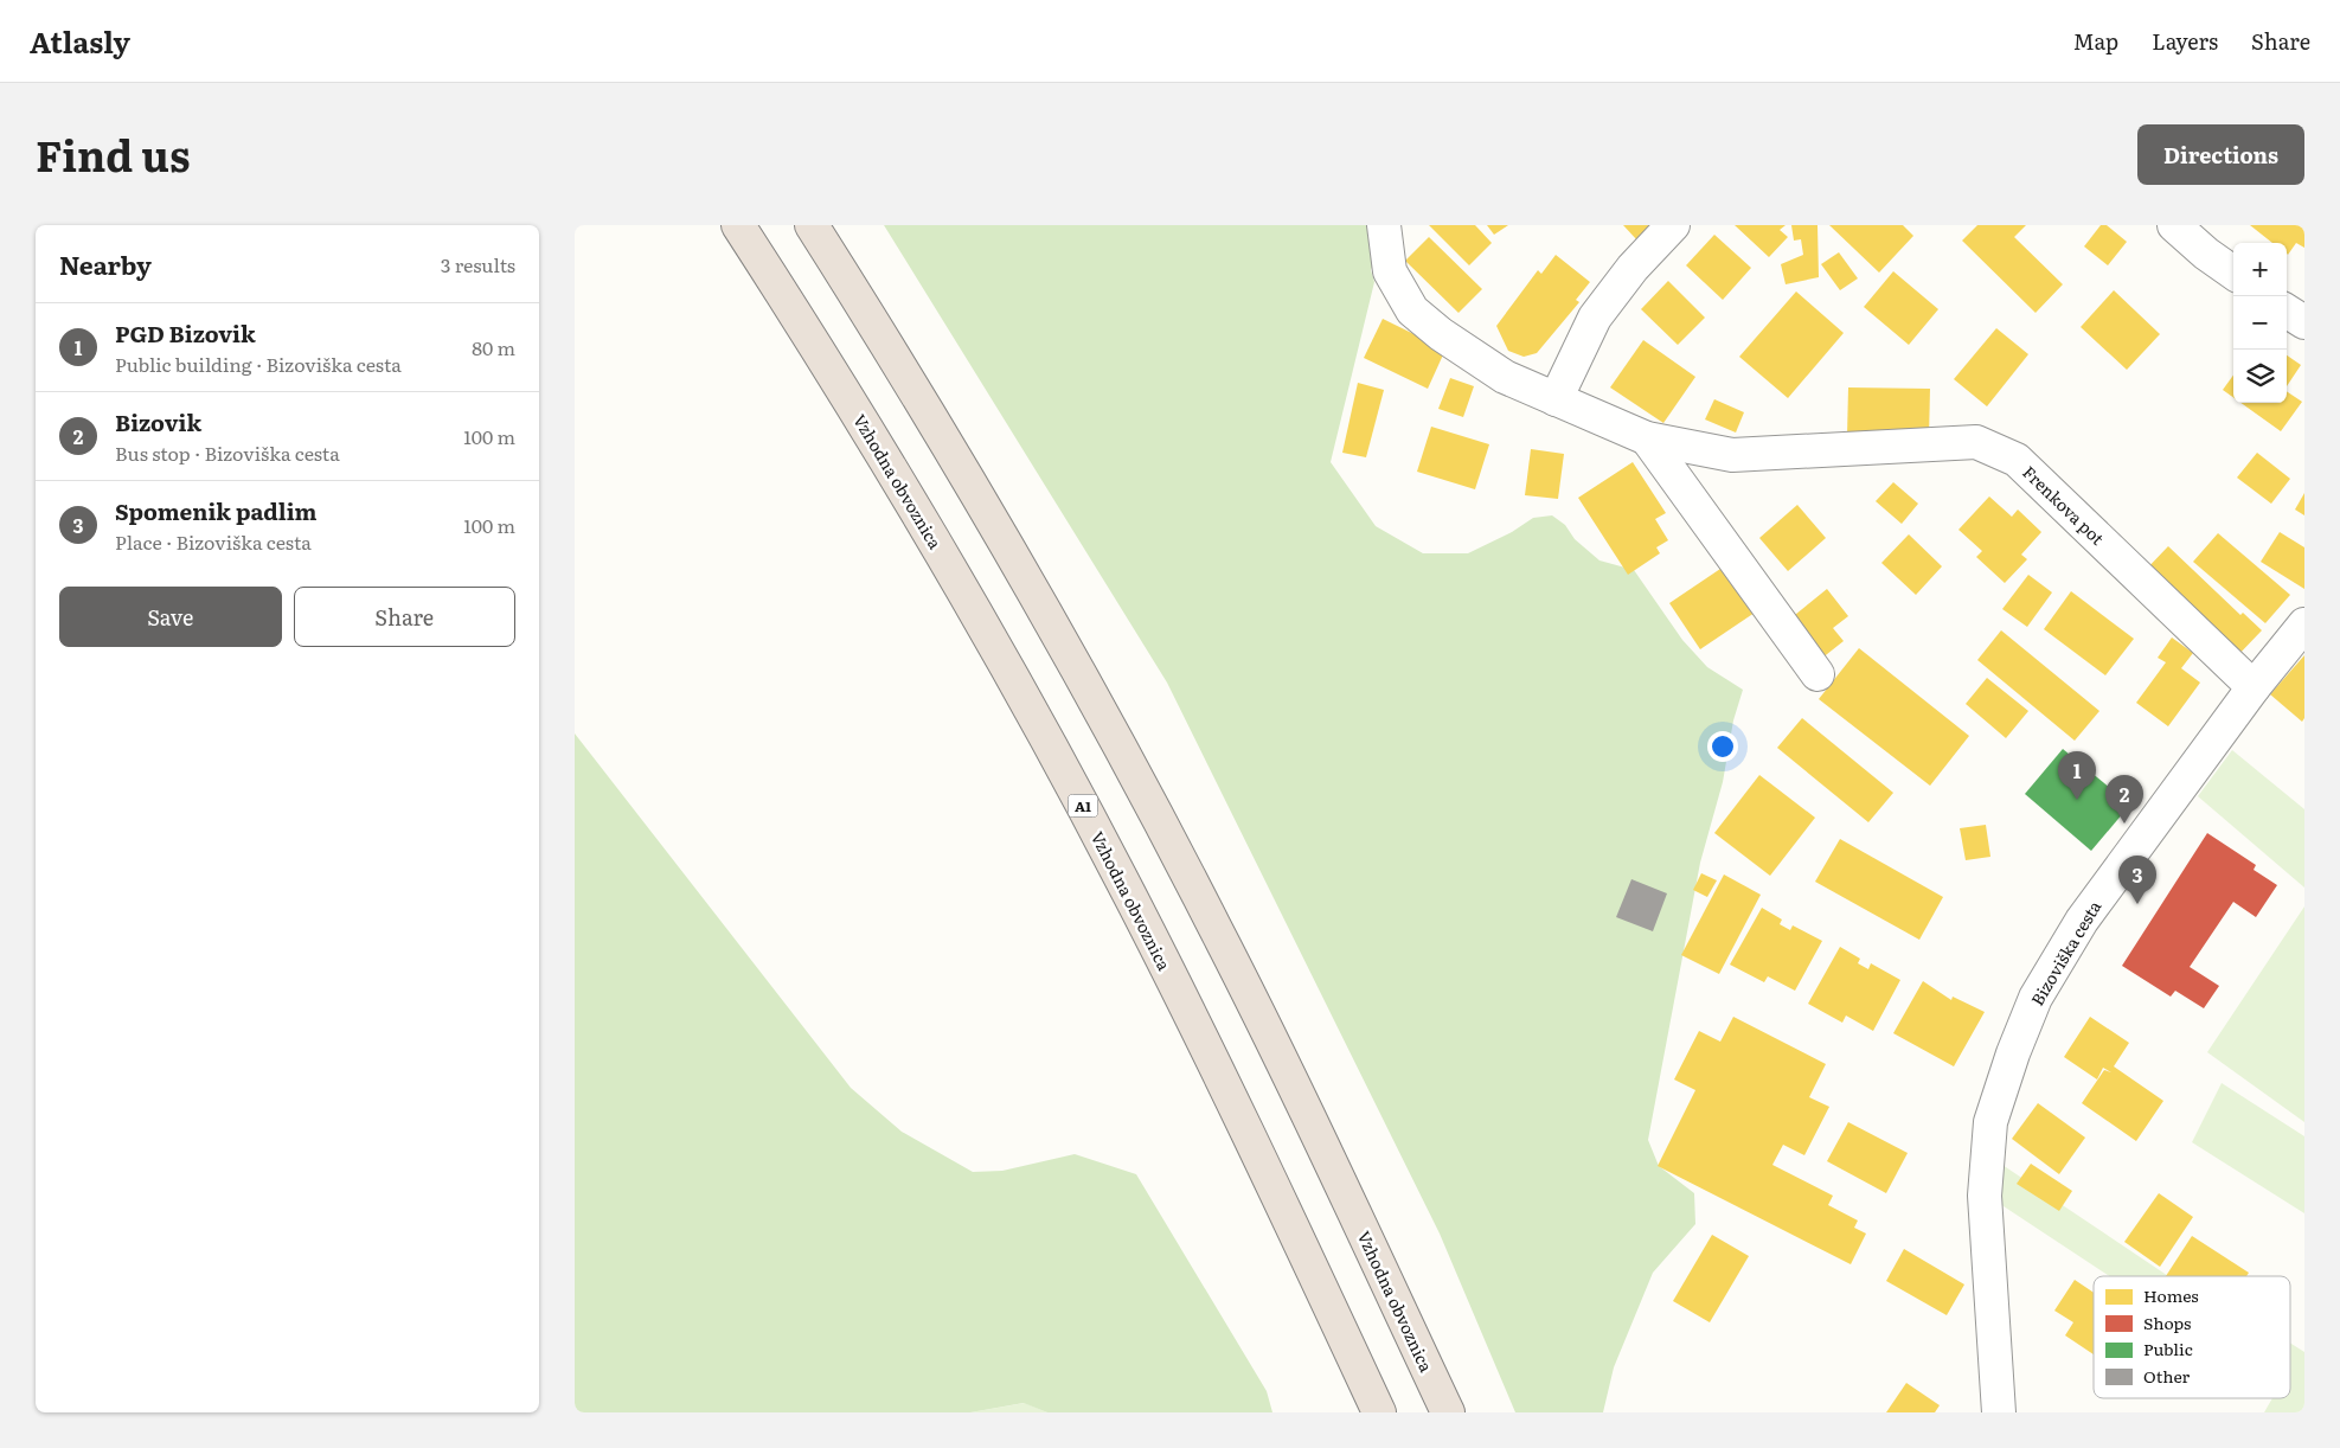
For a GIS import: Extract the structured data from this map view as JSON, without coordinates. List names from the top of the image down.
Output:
{
  "streets": {
    "highway": ["Vzhodna obvoznica", "A1"],
    "street": ["Frenkova pot", "Bizoviška cesta"]
  },
  "crossings": [
    ["Frenkova pot", "Bizoviška cesta"]
  ],
  "legend": [
    "Homes",
    "Shops",
    "Public",
    "Other"
  ],
  "page": {
    "header": "Atlasly",
    "nav": ["Map", "Layers", "Share"],
    "title": "Find us",
    "buttons": [
      "Directions",
      ["Save", "Share"]
    ],
    "heading": ["Nearby", "3 results"],
    "map_buttons": ["+", "−"],
    "list": [
      {
        "mark": "1",
        "name": "PGD Bizovik",
        "note": "Public building · Bizoviška cesta",
        "value": "80 m"
      },
      {
        "mark": "2",
        "name": "Bizovik",
        "note": "Bus stop · Bizoviška cesta",
        "value": "100 m"
      },
      {
        "mark": "3",
        "name": "Spomenik padlim",
        "note": "Place · Bizoviška cesta",
        "value": "100 m"
      }
    ],
    "pins": ["1", "2", "3"]
  }
}
